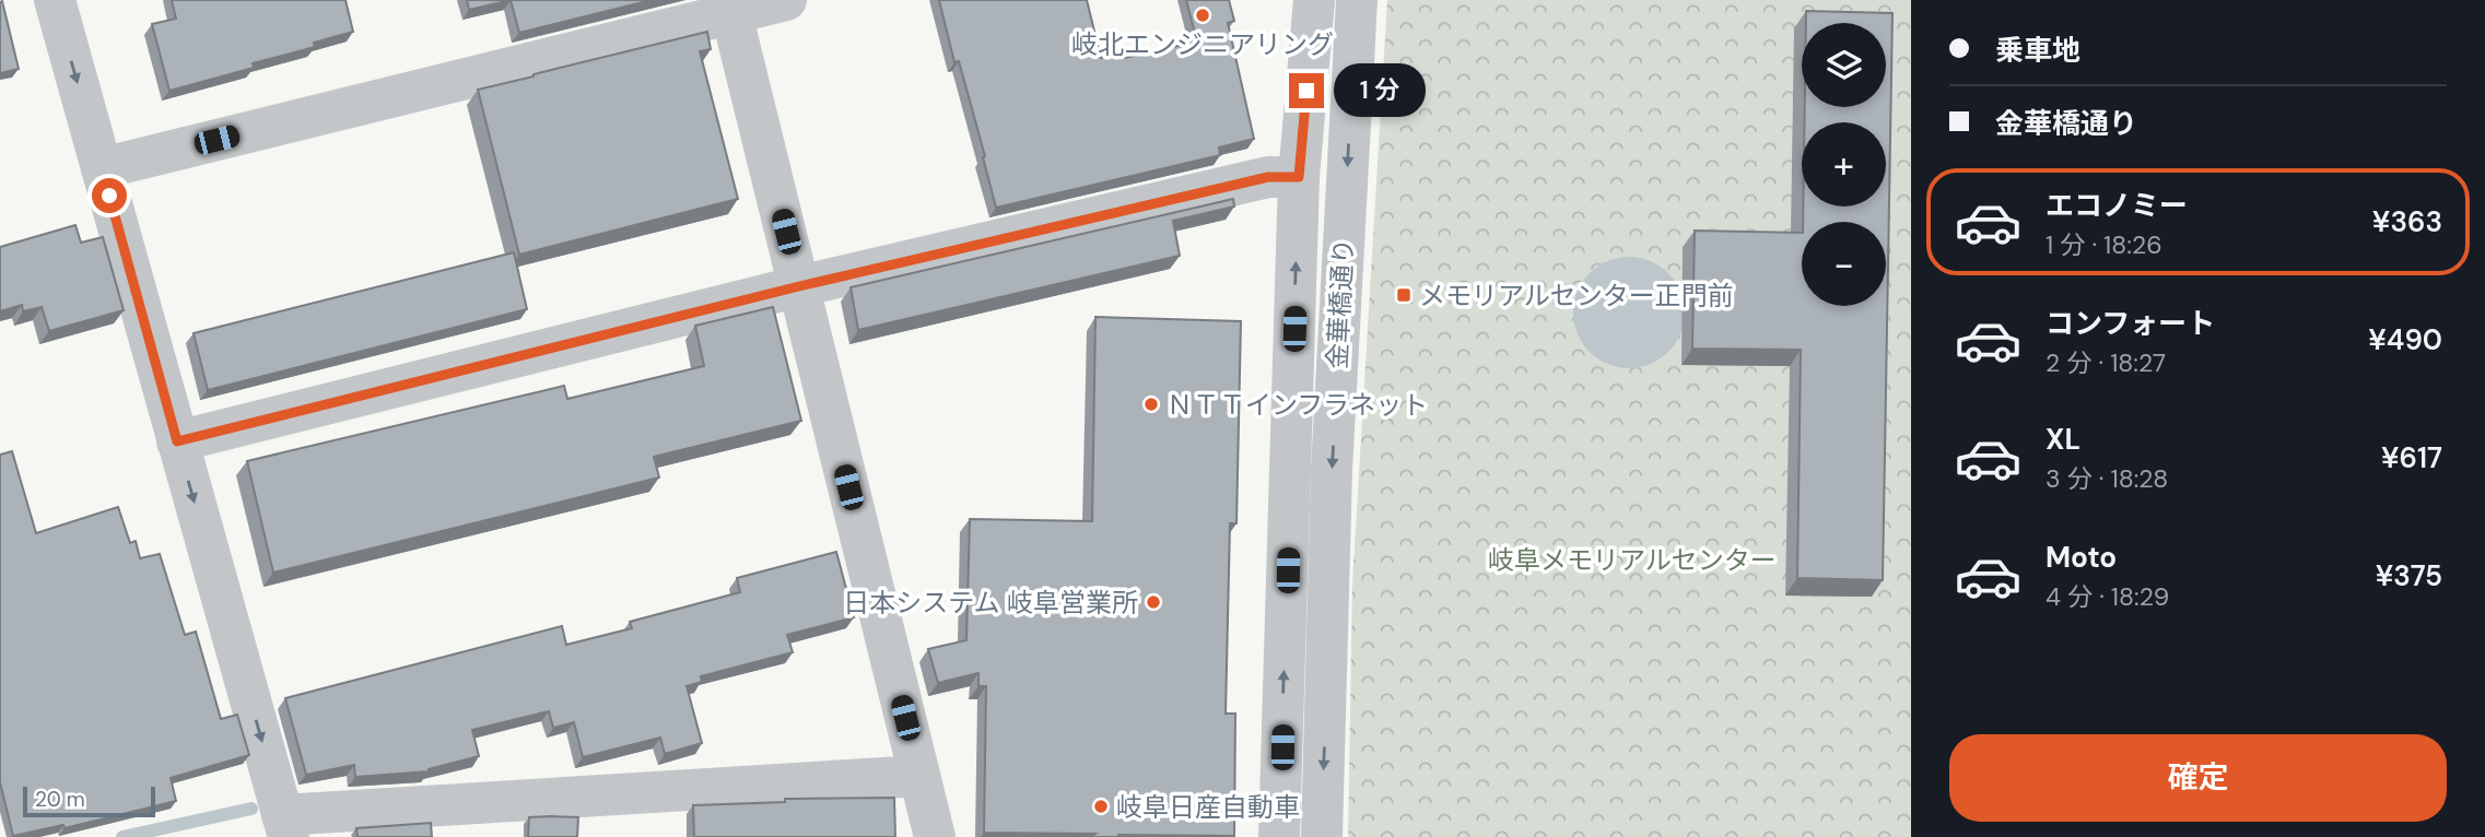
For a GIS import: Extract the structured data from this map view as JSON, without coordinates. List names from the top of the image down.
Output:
{
  "streets": {
    "street": ["金華橋通り"]
  },
  "parks": ["岐阜メモリアルセンター"],
  "places": {
    "other": [
      "岐北エンジニアリング",
      "ＮＴＴインフラネット",
      "日本システム 岐阜営業所",
      "岐阜日産自動車"
    ],
    "transit": ["メモリアルセンター正門前"]
  },
  "scale_bar": "20 m",
  "page": {
    "banner": ["乗車地", "金華橋通り"],
    "map_buttons": ["+", "−"],
    "bubble": "1 分",
    "list": [
      {
        "name": "エコノミー",
        "note": "1 分 · 18:26",
        "value": "¥363"
      },
      {
        "name": "コンフォート",
        "note": "2 分 · 18:27",
        "value": "¥490"
      },
      {
        "name": "XL",
        "note": "3 分 · 18:28",
        "value": "¥617"
      },
      {
        "name": "Moto",
        "note": "4 分 · 18:29",
        "value": "¥375"
      }
    ],
    "buttons": "確定",
    "scale": "20 m"
  }
}
